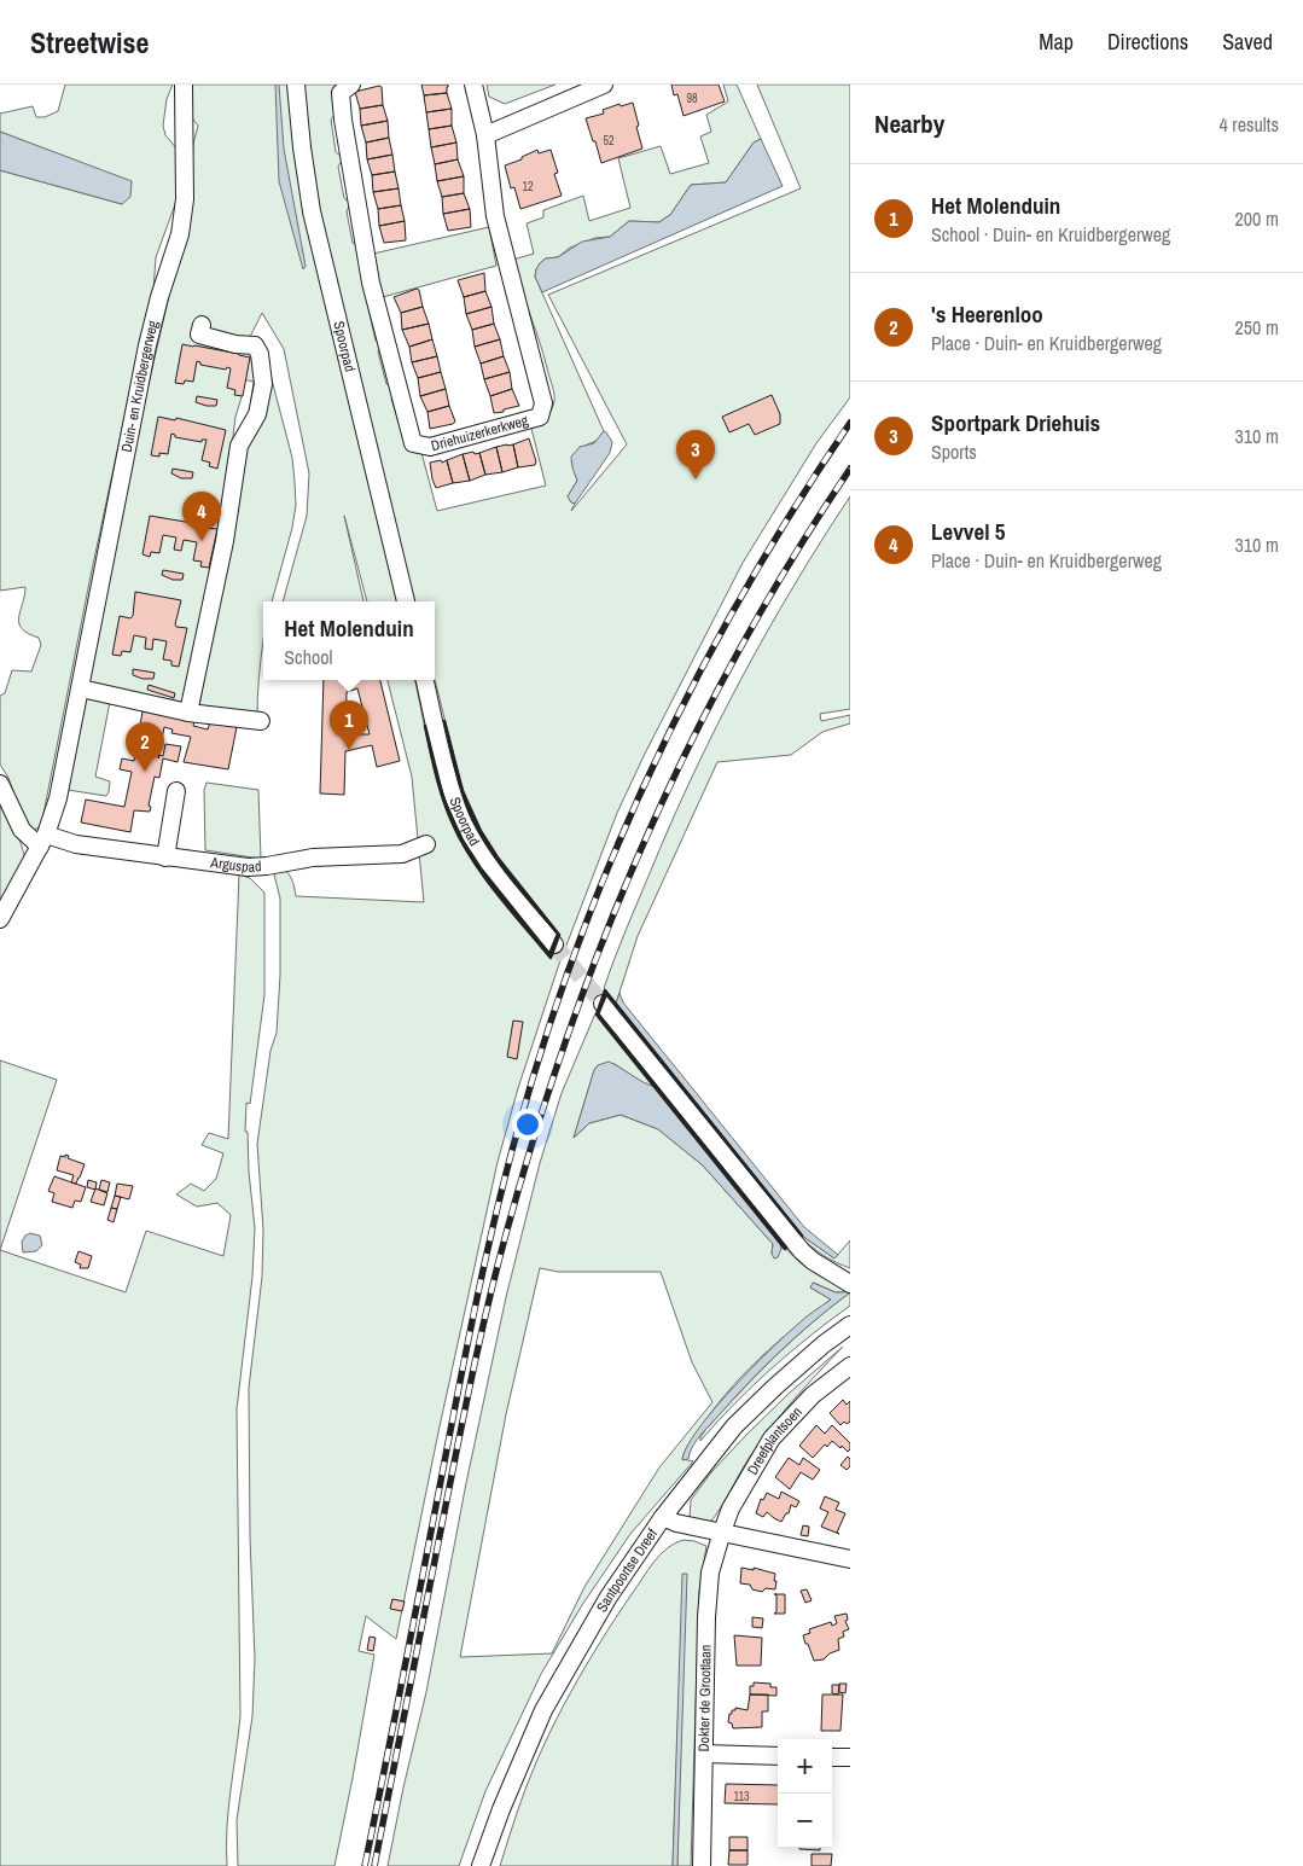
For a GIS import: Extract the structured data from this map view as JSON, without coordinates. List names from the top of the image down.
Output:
{
  "streets": {
    "street": [
      "Spoorpad",
      "Duin- en Kruidbergerweg",
      "Driehuizerkerkweg",
      "Arguspad",
      "Dreefplantsoen",
      "Santpoortse Dreef",
      "Dokter de Grootlaan"
    ]
  },
  "crossings": [
    ["Duin- en Kruidbergerweg", "Arguspad"],
    ["Dreefplantsoen", "Dokter de Grootlaan"]
  ],
  "house_numbers": [
    "98",
    "52",
    "12",
    "113"
  ],
  "page": {
    "header": "Streetwise",
    "nav": ["Map", "Directions", "Saved"],
    "heading": ["Nearby", "4 results"],
    "list": [
      {
        "mark": "1",
        "name": "Het Molenduin",
        "note": "School · Duin- en Kruidbergerweg",
        "value": "200 m"
      },
      {
        "mark": "2",
        "name": "'s Heerenloo",
        "note": "Place · Duin- en Kruidbergerweg",
        "value": "250 m"
      },
      {
        "mark": "3",
        "name": "Sportpark Driehuis",
        "note": "Sports",
        "value": "310 m"
      },
      {
        "mark": "4",
        "name": "Levvel 5",
        "note": "Place · Duin- en Kruidbergerweg",
        "value": "310 m"
      }
    ],
    "pins": [
      "3",
      "4",
      "1",
      "2"
    ],
    "popup": ["Het Molenduin", "School"],
    "map_buttons": ["+", "−"]
  }
}
